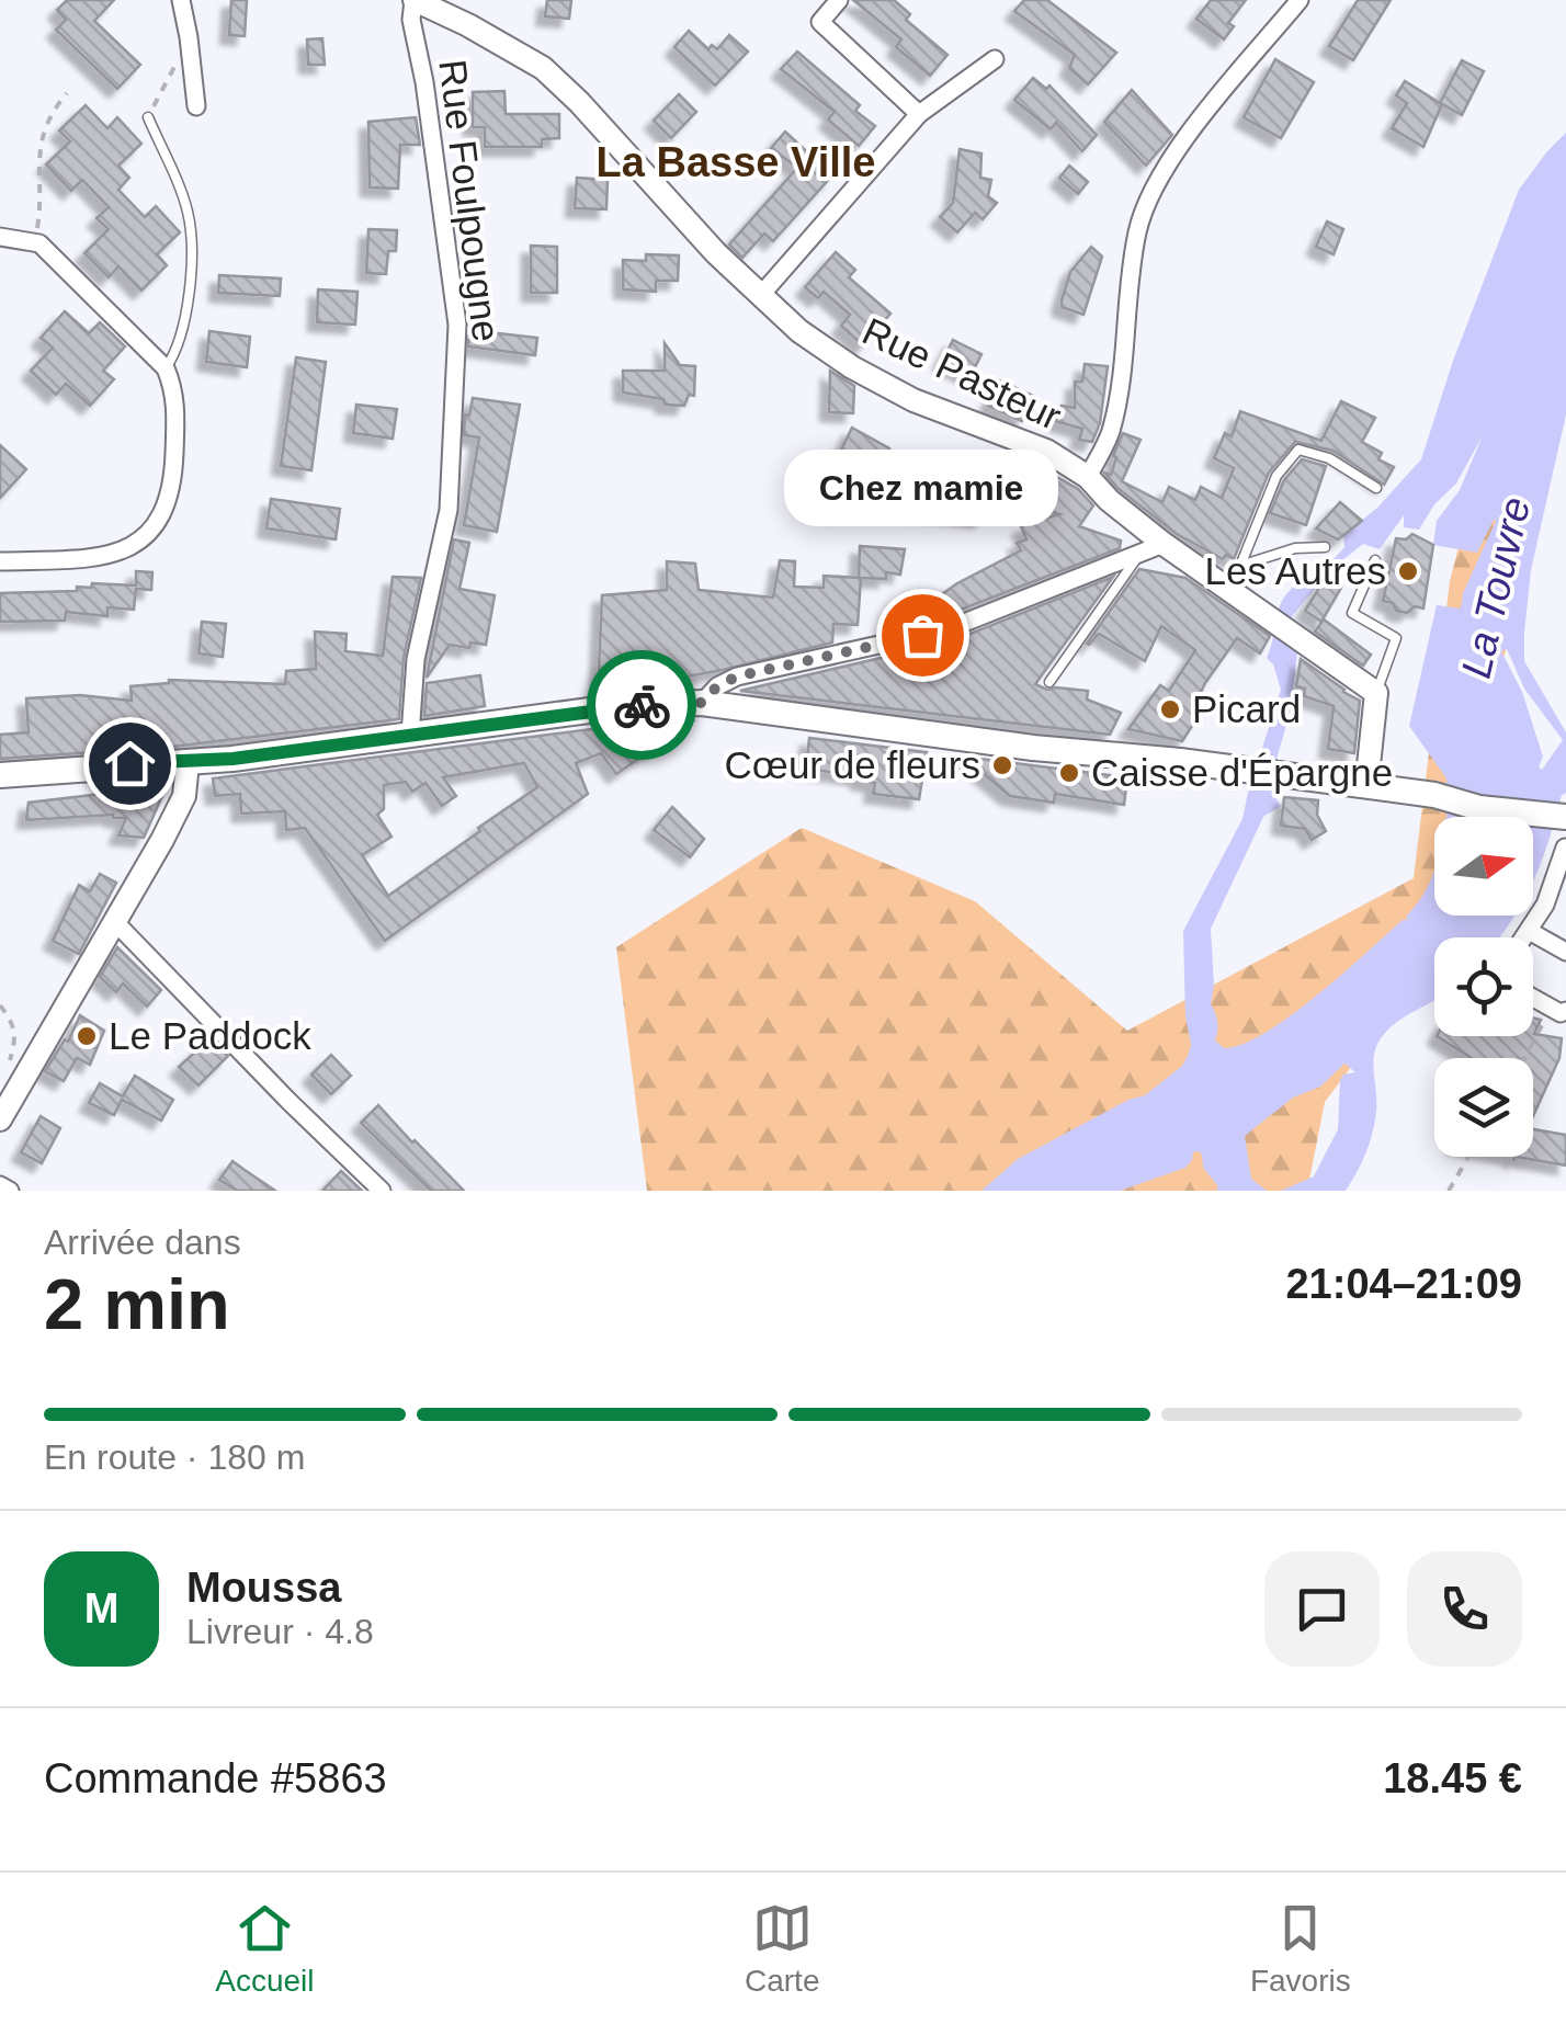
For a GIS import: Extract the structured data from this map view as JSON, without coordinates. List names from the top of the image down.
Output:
{
  "streets": {
    "street": ["Rue Foulpougne", "Rue Pasteur"]
  },
  "crossings": [
    ["Rue Foulpougne", "Rue Pasteur"]
  ],
  "districts": ["La Basse Ville"],
  "water": ["La Touvre"],
  "places": [
    "Les Autres",
    "Chez mamie",
    "Picard",
    "Cœur de fleurs",
    "Caisse d'Épargne",
    "Le Paddock"
  ],
  "north": "right",
  "page": {
    "bubble": "Chez mamie",
    "heading": ["2 min", "Arrivée dans", "21:04–21:09"],
    "panel": [
      "Moussa",
      "Livreur · 4.8",
      "Commande #5863",
      "18.45 €"
    ],
    "bar": "En route · 180 m",
    "round": "M",
    "tabs": ["Accueil", "Carte", "Favoris"]
  }
}
